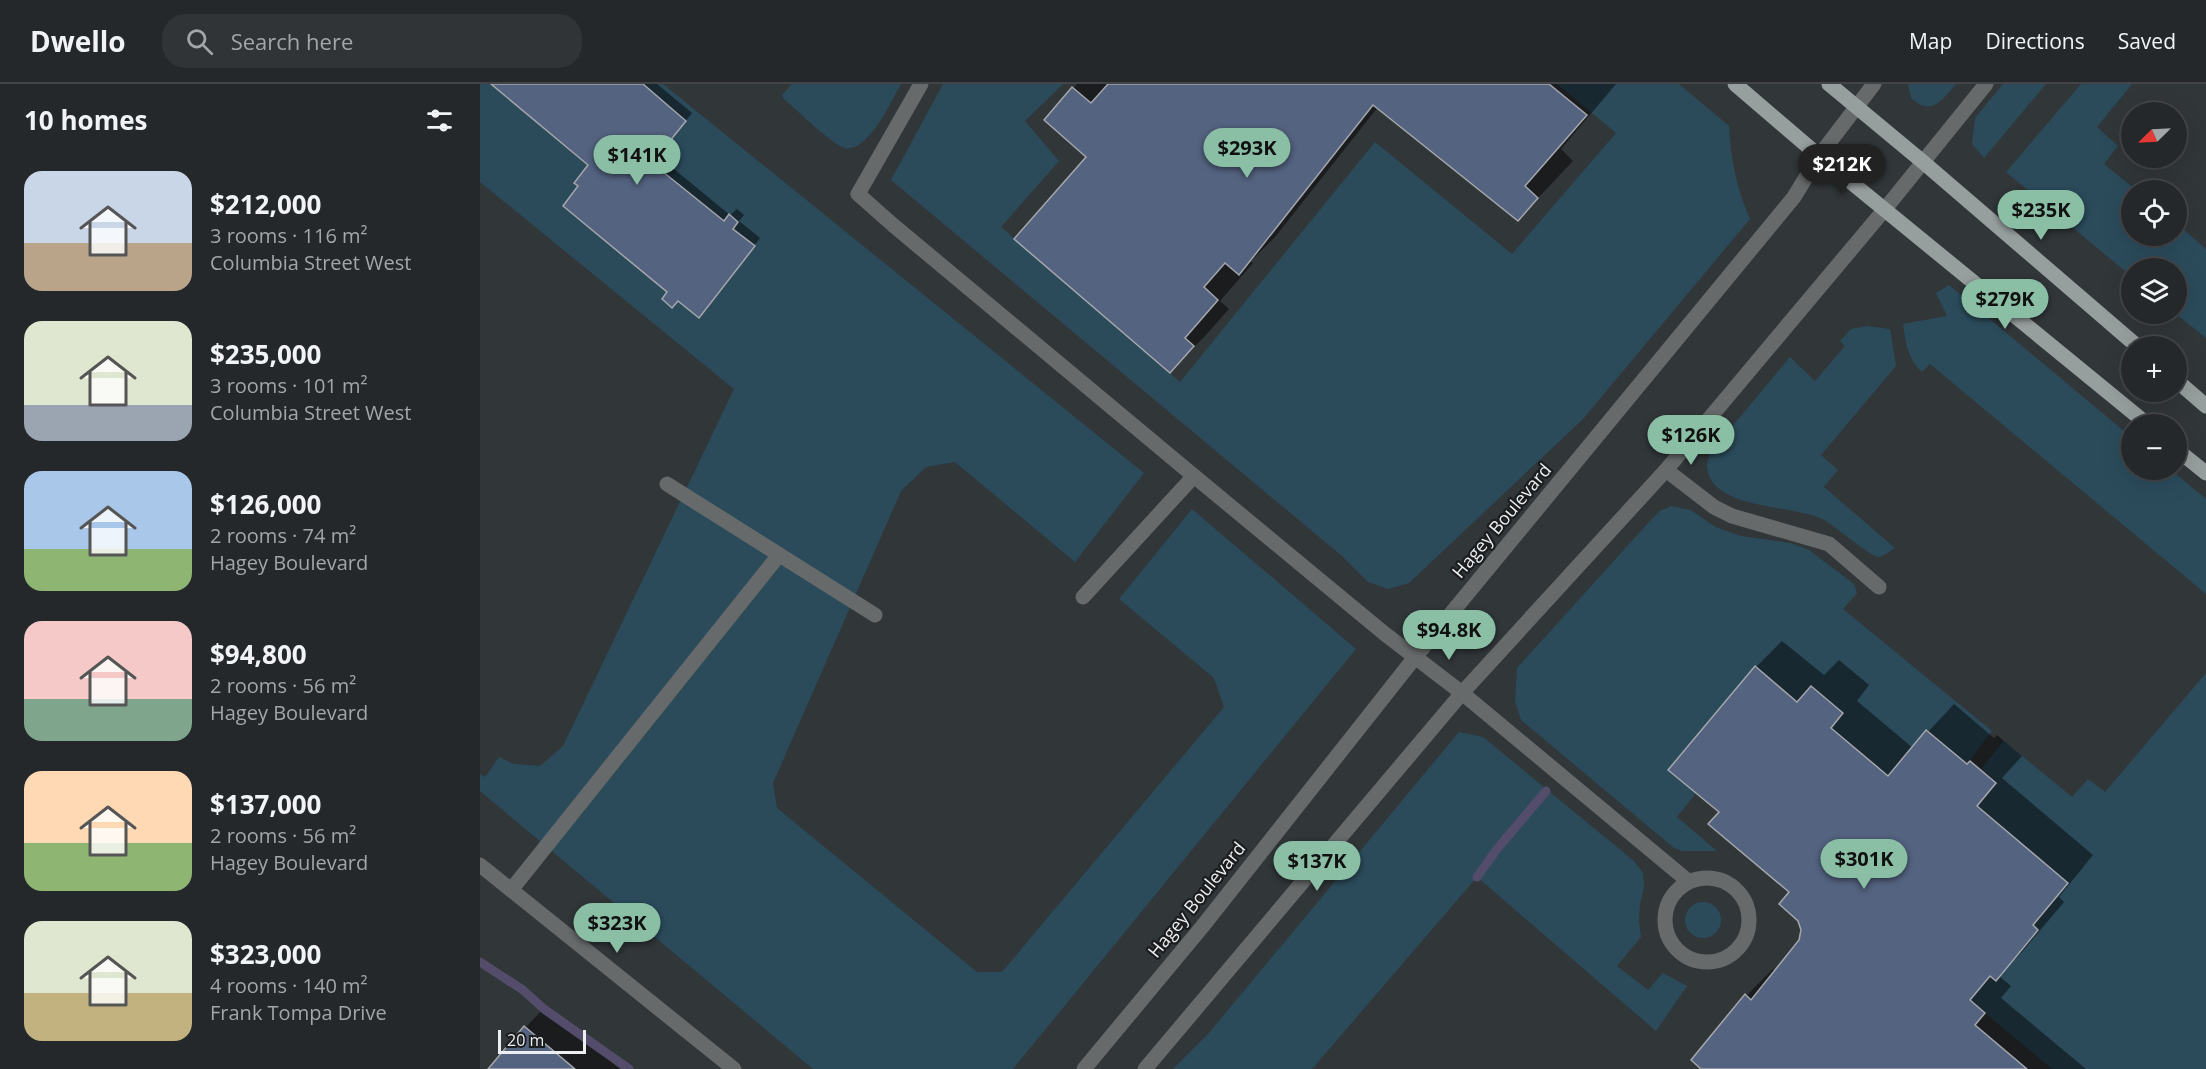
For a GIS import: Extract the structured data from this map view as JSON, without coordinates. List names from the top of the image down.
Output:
{
  "streets": {
    "street": ["Hagey Boulevard"]
  },
  "scale_bar": "20 m",
  "north": "bottom left",
  "page": {
    "header": "Dwello",
    "search": "Search here",
    "nav": ["Map", "Directions", "Saved"],
    "heading": "10 homes",
    "map_buttons": ["+", "−"],
    "price": [
      "$293K",
      "$141K",
      "$212K",
      "$235K",
      "$279K",
      "$126K",
      "$94.8K",
      "$301K",
      "$137K",
      "$323K"
    ],
    "list": [
      {
        "name": "$212,000",
        "note": "3 rooms · 116 m² · Columbia Street West"
      },
      {
        "name": "$235,000",
        "note": "3 rooms · 101 m² · Columbia Street West"
      },
      {
        "name": "$126,000",
        "note": "2 rooms · 74 m² · Hagey Boulevard"
      },
      {
        "name": "$94,800",
        "note": "2 rooms · 56 m² · Hagey Boulevard"
      },
      {
        "name": "$137,000",
        "note": "2 rooms · 56 m² · Hagey Boulevard"
      },
      {
        "name": "$323,000",
        "note": "4 rooms · 140 m² · Frank Tompa Drive"
      }
    ],
    "scale": "20 m"
  }
}
